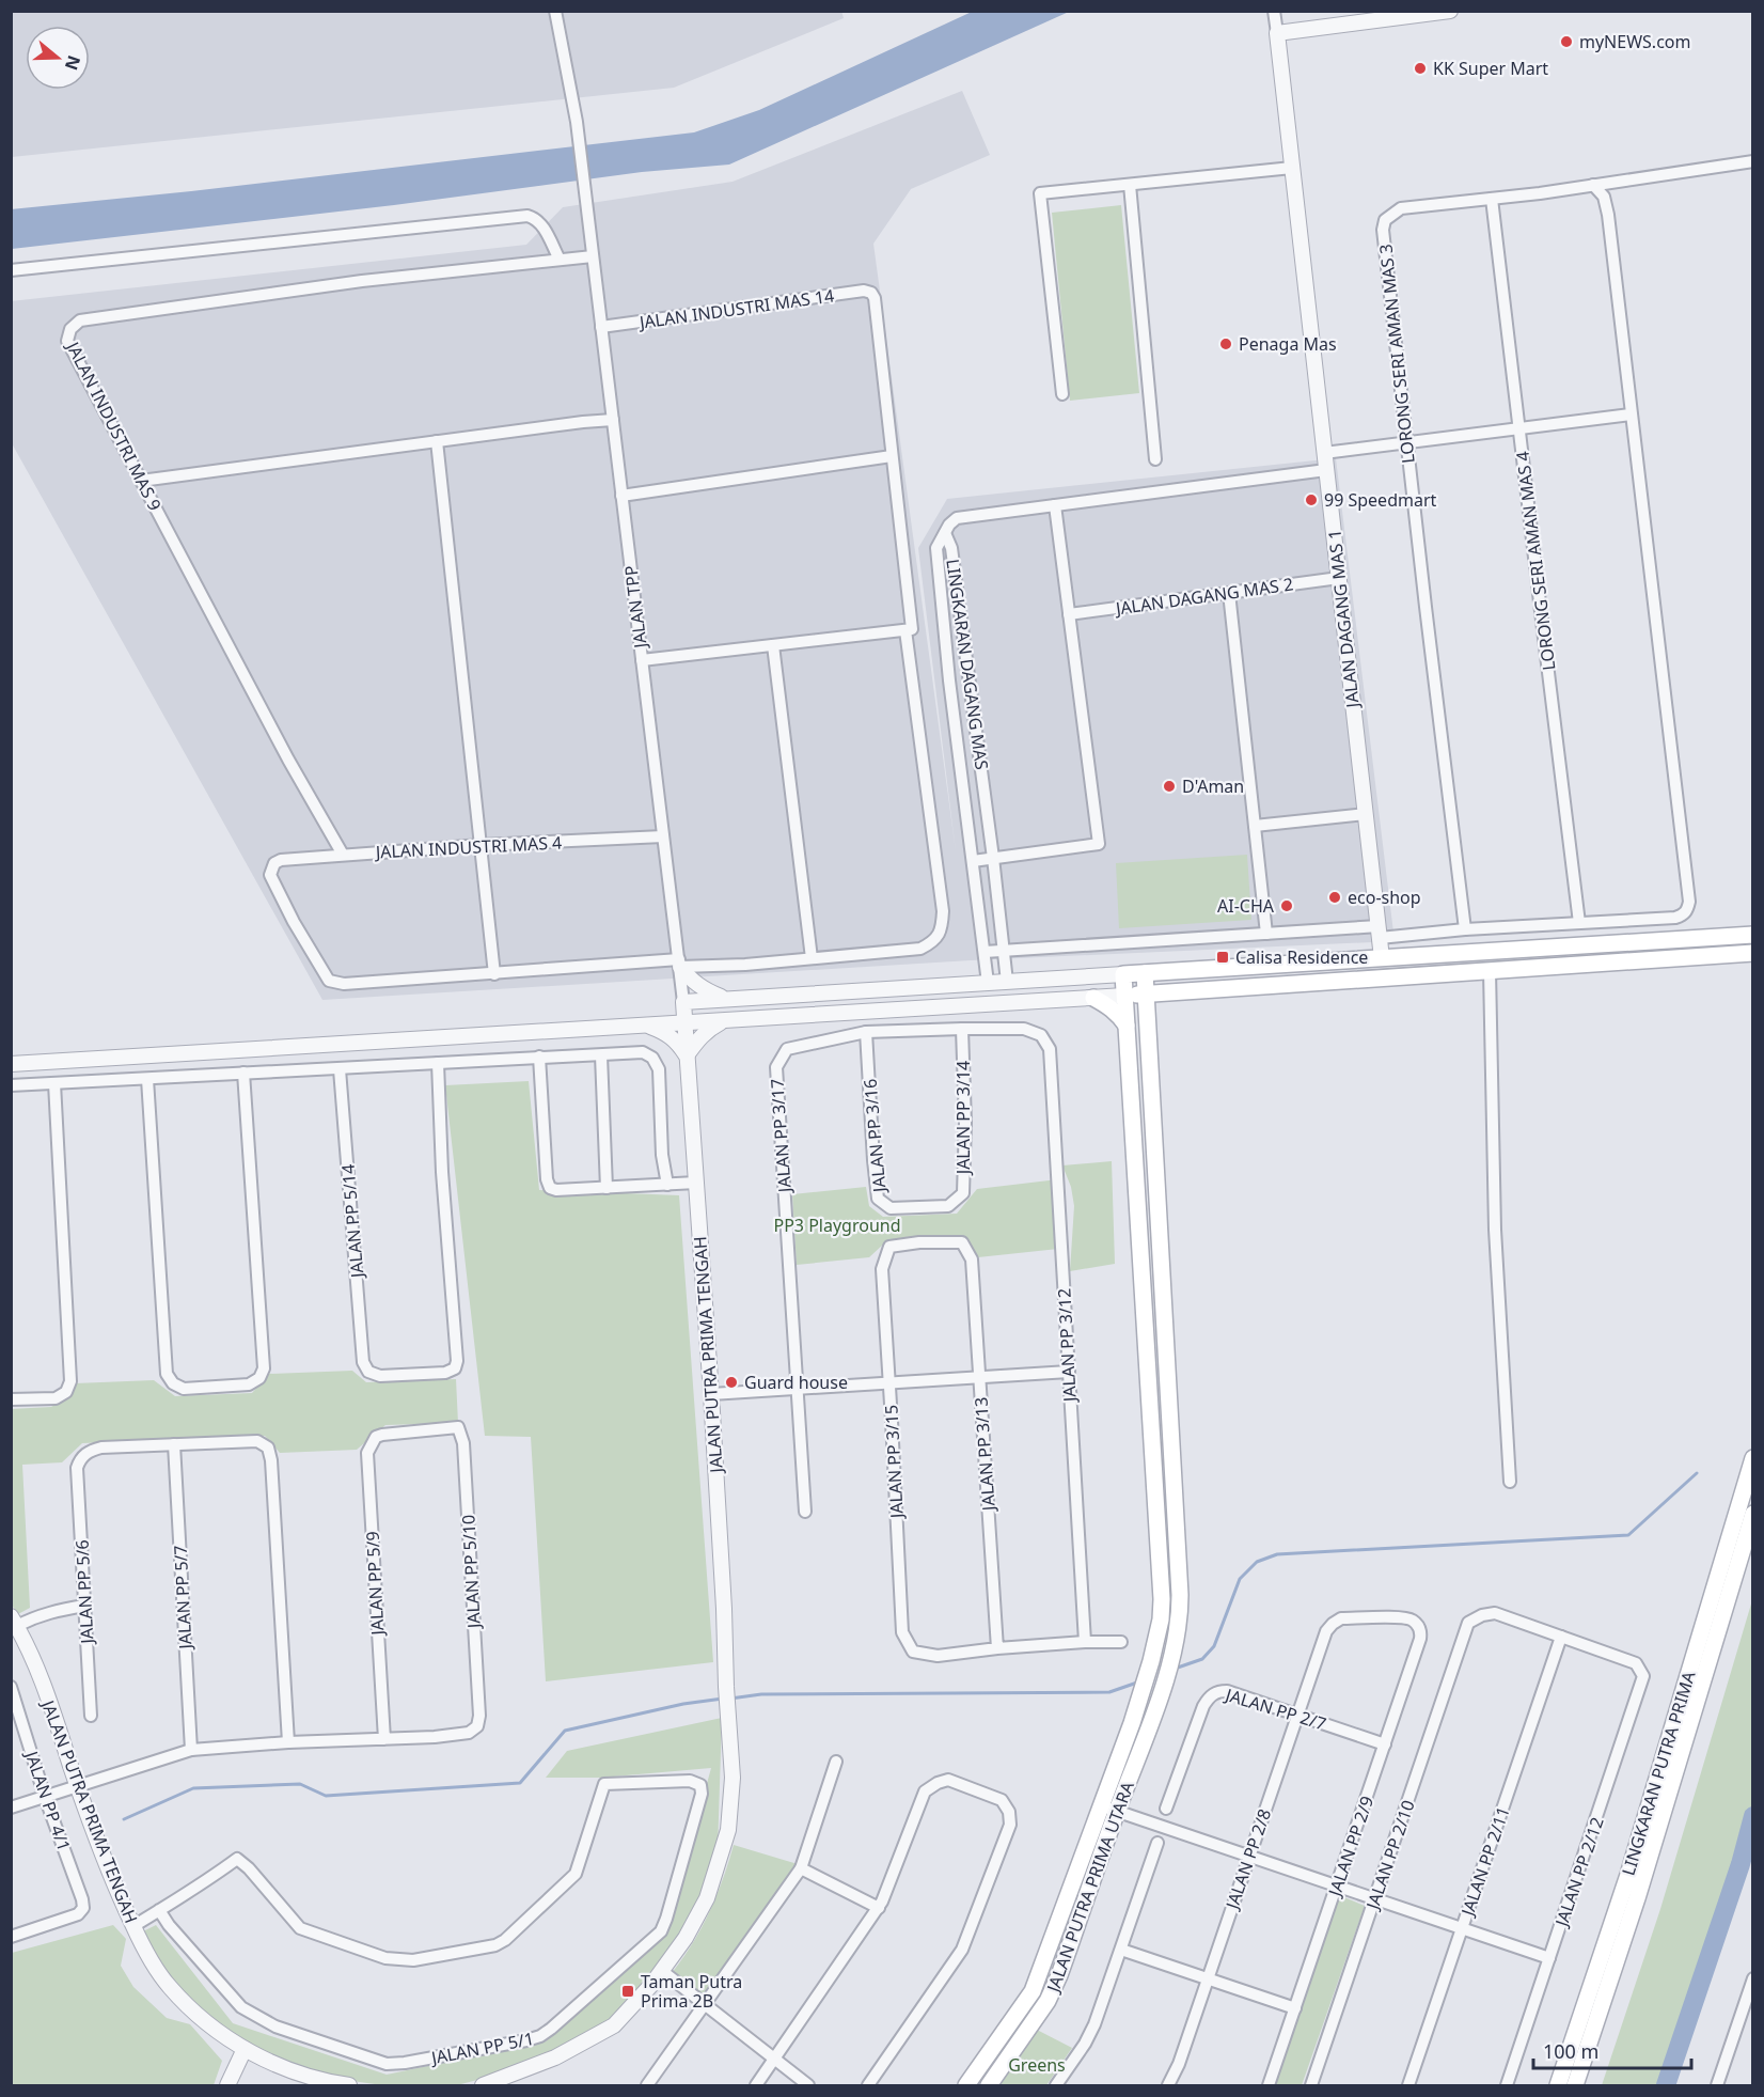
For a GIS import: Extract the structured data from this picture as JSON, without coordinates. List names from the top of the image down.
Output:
{
  "streets": {
    "main road": ["LINGKARAN PUTRA PRIMA", "JALAN PUTRA PRIMA UTARA"],
    "street": [
      "JALAN INDUSTRI MAS 14",
      "LORONG SERI AMAN MAS 3",
      "JALAN INDUSTRI MAS 9",
      "LORONG SERI AMAN MAS 4",
      "JALAN DAGANG MAS 2",
      "JALAN TPP",
      "JALAN DAGANG MAS 1",
      "LINGKARAN DAGANG MAS",
      "JALAN INDUSTRI MAS 4",
      "JALAN PP 3/14",
      "JALAN PP 3/17",
      "JALAN PP 3/16",
      "JALAN PP 5/14",
      "JALAN PP 3/12",
      "JALAN PUTRA PRIMA TENGAH",
      "JALAN PP 3/13",
      "JALAN PP 3/15",
      "JALAN PP 5/10",
      "JALAN PP 5/9",
      "JALAN PP 5/6",
      "JALAN PP 5/7",
      "JALAN PP 2/7",
      "JALAN PP 4/1",
      "JALAN PP 2/9",
      "JALAN PP 2/10",
      "JALAN PP 2/8",
      "JALAN PP 2/11",
      "JALAN PP 2/12",
      "JALAN PP 5/1"
    ]
  },
  "crossings": [
    ["JALAN INDUSTRI MAS 14", "JALAN TPP"],
    ["LORONG SERI AMAN MAS 3", "LORONG SERI AMAN MAS 4"],
    ["JALAN INDUSTRI MAS 9", "JALAN TPP"],
    ["JALAN INDUSTRI MAS 9", "JALAN INDUSTRI MAS 4"],
    ["JALAN DAGANG MAS 2", "JALAN DAGANG MAS 1"],
    ["JALAN TPP", "JALAN INDUSTRI MAS 4"],
    ["JALAN TPP", "JALAN PUTRA PRIMA TENGAH"],
    ["JALAN PP 3/14", "JALAN PP 3/16"],
    ["JALAN PP 3/14", "JALAN PP 3/12"],
    ["JALAN PP 3/17", "JALAN PP 3/16"],
    ["JALAN PP 3/13", "JALAN PP 3/15"],
    ["JALAN PP 5/10", "JALAN PP 5/9"],
    ["JALAN PP 5/6", "JALAN PP 5/7"],
    ["JALAN PP 2/7", "JALAN PP 2/9"],
    ["JALAN PP 2/7", "JALAN PP 2/8"],
    ["JALAN PP 2/9", "JALAN PP 2/8"],
    ["JALAN PP 2/10", "JALAN PP 2/11"],
    ["JALAN PP 2/10", "JALAN PP 2/12"],
    ["JALAN PP 2/11", "JALAN PP 2/12"]
  ],
  "parks": ["PP3 Playground", "Greens"],
  "places": {
    "other": [
      "myNEWS.com",
      "KK Super Mart",
      "Penaga Mas",
      "99 Speedmart",
      "D'Aman",
      "eco-shop",
      "AI-CHA",
      "Guard house"
    ],
    "transit": ["Calisa Residence", "Taman Putra Prima 2B"]
  },
  "scale_bar": "100 m",
  "north": "right"
}
